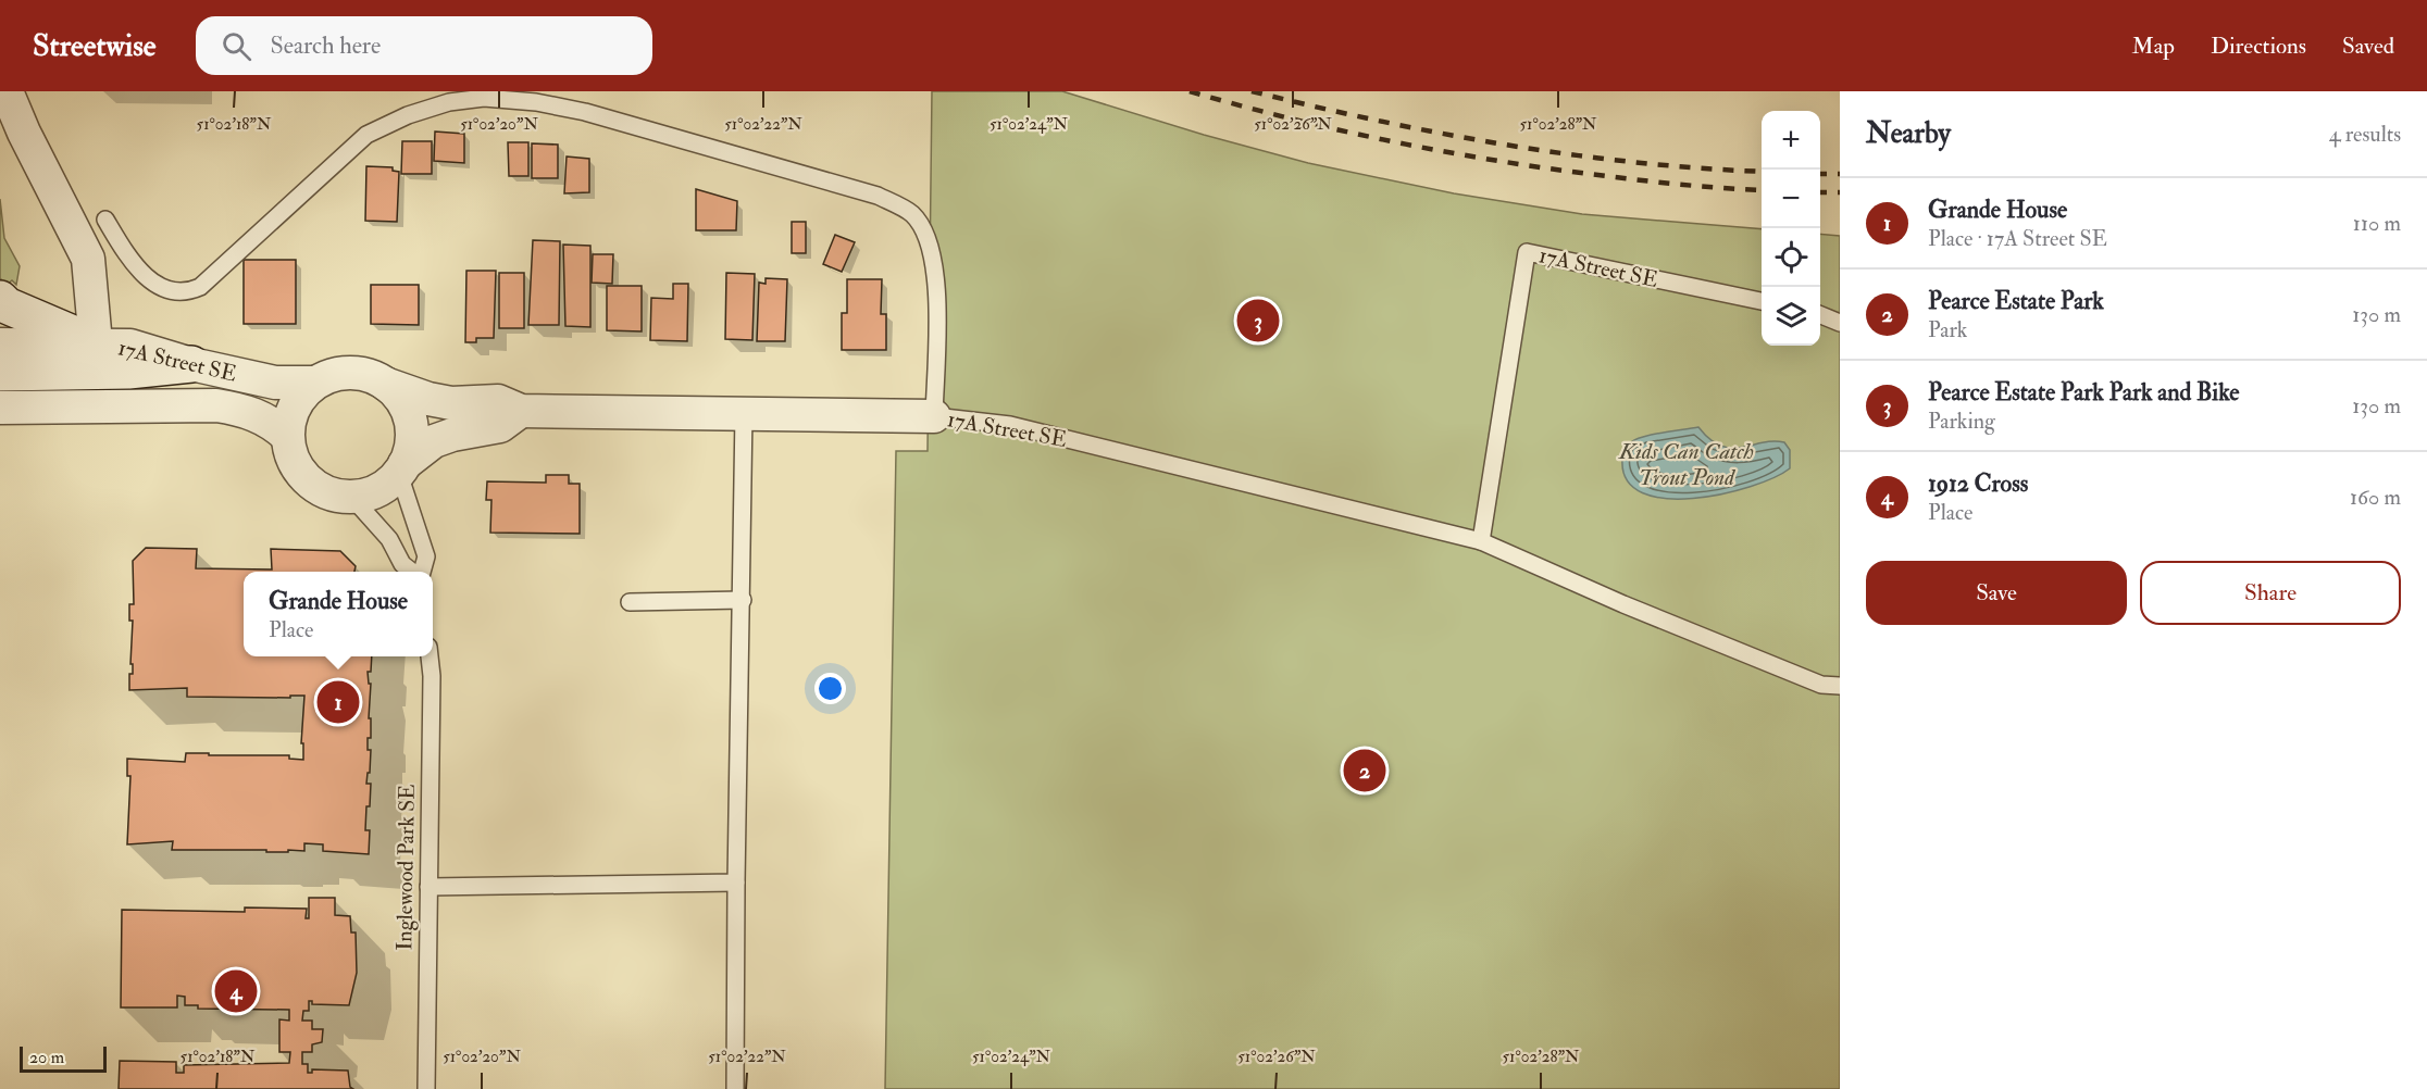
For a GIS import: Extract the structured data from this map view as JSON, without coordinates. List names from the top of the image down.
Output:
{
  "streets": {
    "street": ["17A Street SE"],
    "lane": ["Inglewood Park SE"]
  },
  "water": ["Kids Can Catch Trout Pond"],
  "scale_bar": "20 m",
  "page": {
    "header": "Streetwise",
    "search": "Search here",
    "nav": ["Map", "Directions", "Saved"],
    "heading": ["Nearby", "4 results"],
    "map_buttons": ["+", "−"],
    "list": [
      {
        "mark": "1",
        "name": "Grande House",
        "note": "Place · 17A Street SE",
        "value": "110 m"
      },
      {
        "mark": "2",
        "name": "Pearce Estate Park",
        "note": "Park",
        "value": "130 m"
      },
      {
        "mark": "3",
        "name": "Pearce Estate Park Park and Bike",
        "note": "Parking",
        "value": "130 m"
      },
      {
        "mark": "4",
        "name": "1912 Cross",
        "note": "Place",
        "value": "160 m"
      }
    ],
    "pins": [
      "3",
      "1",
      "2",
      "4"
    ],
    "buttons": ["Save", "Share"],
    "popup": ["Grande House", "Place"],
    "scale": "20 m"
  },
  "coordinates": [
    "51°02'18\"N",
    "51°02'20\"N",
    "51°02'22\"N",
    "51°02'24\"N",
    "51°02'26\"N",
    "51°02'28\"N"
  ]
}
